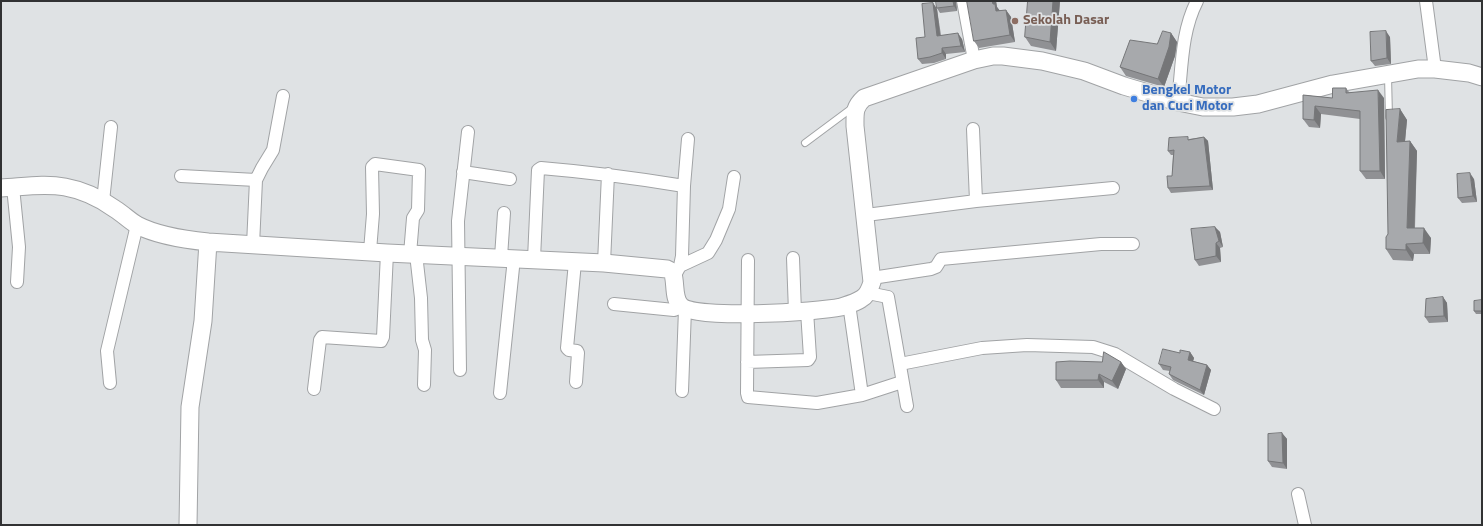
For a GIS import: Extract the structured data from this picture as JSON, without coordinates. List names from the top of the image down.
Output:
{
  "places": ["Sekolah Dasar", "Bengkel Motor dan Cuci Motor"]
}
